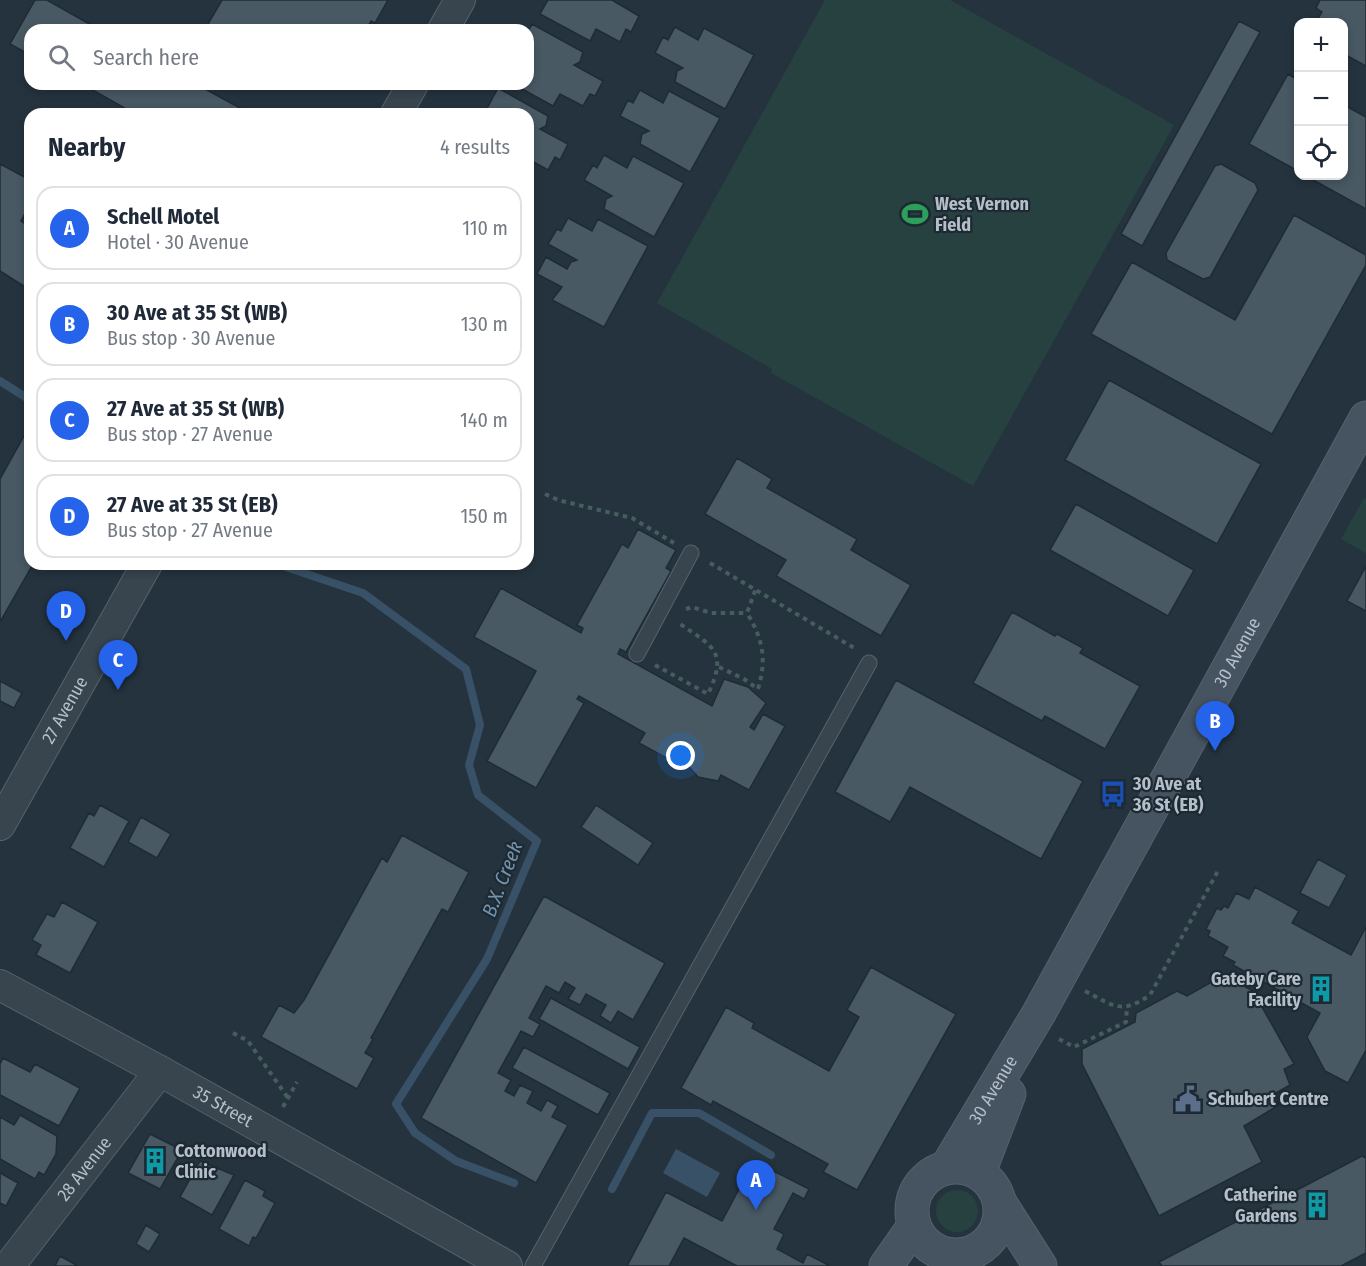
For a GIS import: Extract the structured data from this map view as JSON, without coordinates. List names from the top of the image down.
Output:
{
  "streets": {
    "street": [
      "30 Avenue",
      "27 Avenue",
      "35 Street",
      "28 Avenue"
    ]
  },
  "crossings": [
    ["35 Street", "28 Avenue"]
  ],
  "water": ["B.X. Creek"],
  "places": {
    "sports": ["West Vernon Field"],
    "bus stop": ["30 Ave at 36 St (EB)"],
    "building": ["Gateby Care Facility", "Cottonwood Clinic", "Catherine Gardens"],
    "public building": ["Schubert Centre"]
  },
  "page": {
    "map_buttons": ["+", "−"],
    "search": "Search here",
    "heading": ["Nearby", "4 results"],
    "list": [
      {
        "mark": "A",
        "name": "Schell Motel",
        "note": "Hotel · 30 Avenue",
        "value": "110 m"
      },
      {
        "mark": "B",
        "name": "30 Ave at 35 St (WB)",
        "note": "Bus stop · 30 Avenue",
        "value": "130 m"
      },
      {
        "mark": "C",
        "name": "27 Ave at 35 St (WB)",
        "note": "Bus stop · 27 Avenue",
        "value": "140 m"
      },
      {
        "mark": "D",
        "name": "27 Ave at 35 St (EB)",
        "note": "Bus stop · 27 Avenue",
        "value": "150 m"
      }
    ],
    "pins": [
      "D",
      "C",
      "B",
      "A"
    ]
  }
}
